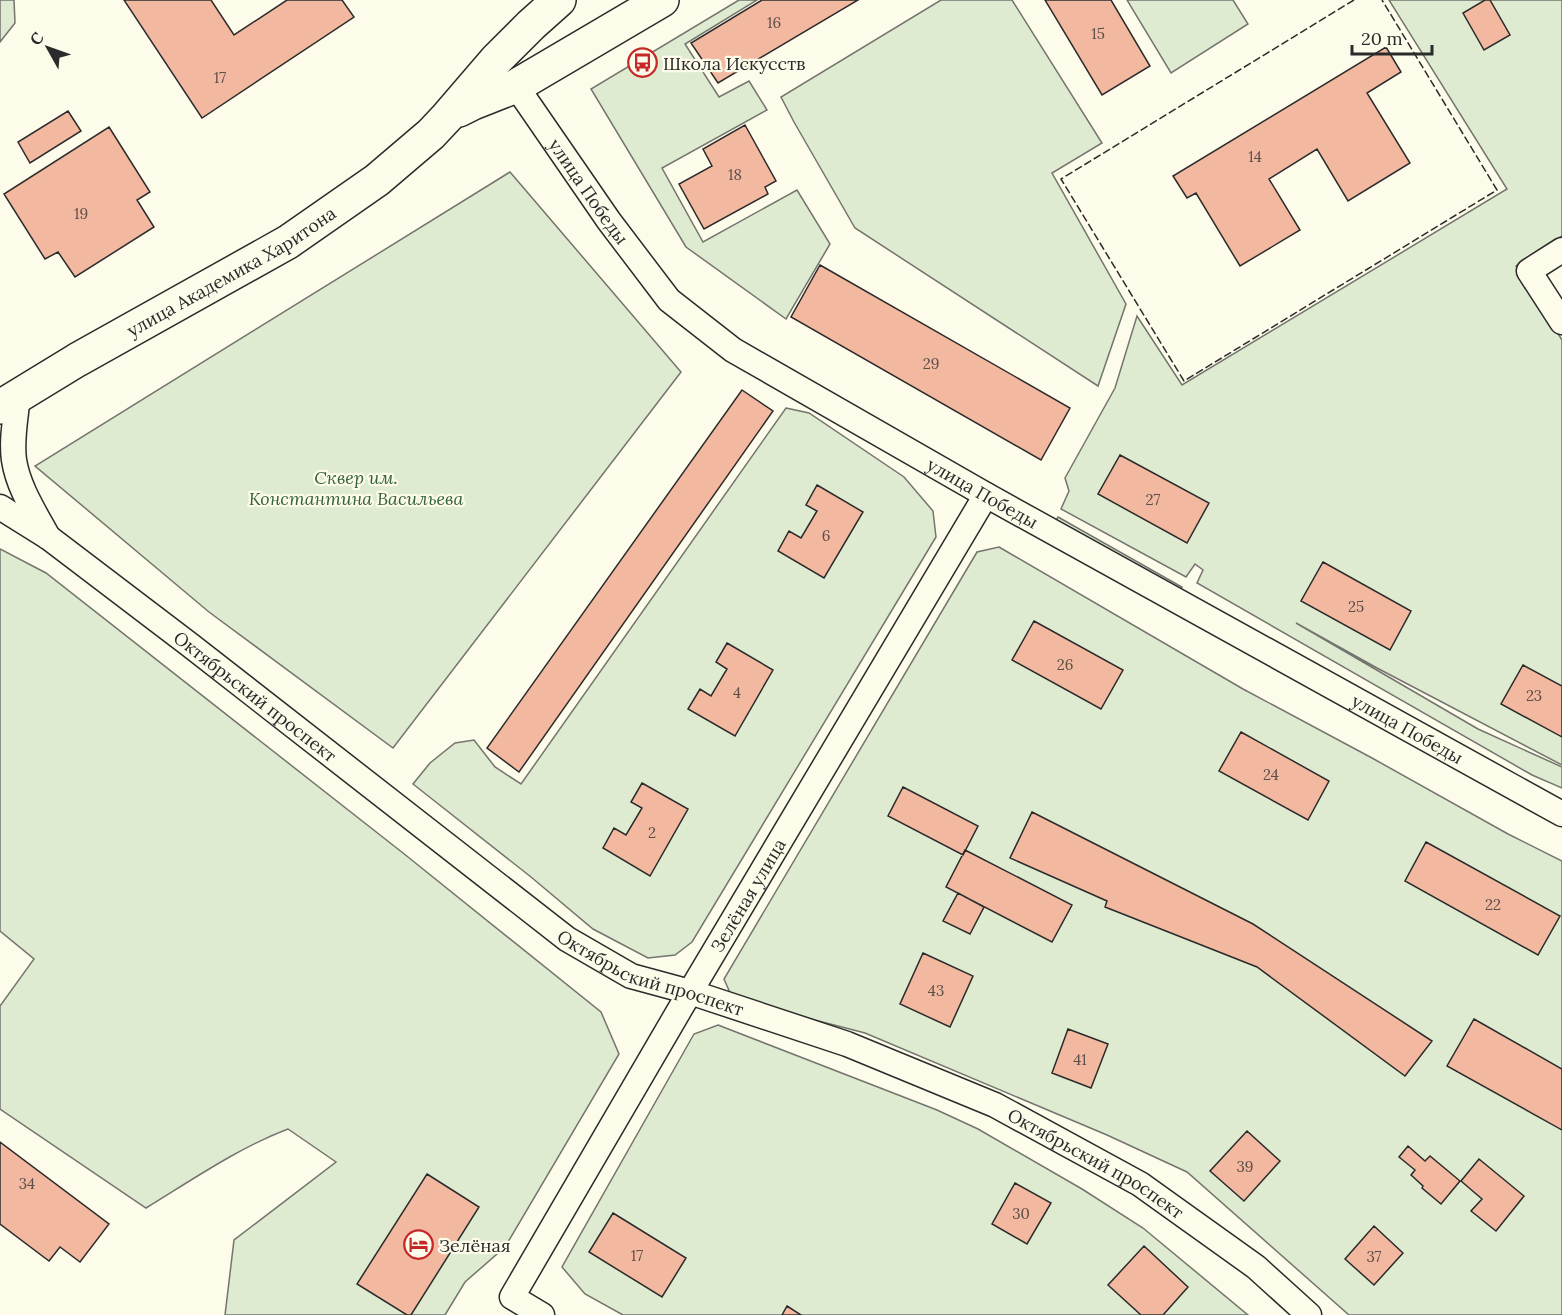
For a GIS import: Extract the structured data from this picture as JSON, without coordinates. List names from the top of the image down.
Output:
{
  "streets": {
    "main road": ["улица Победы", "улица Академика Харитона"],
    "street": ["Октябрьский проспект", "Зелёная улица"]
  },
  "crossings": [
    ["улица Победы", "улица Академика Харитона"],
    ["улица Победы", "Зелёная улица"],
    ["улица Академика Харитона", "Октябрьский проспект"],
    ["Октябрьский проспект", "Зелёная улица"]
  ],
  "parks": ["Сквер им. Константина Васильева"],
  "places": {
    "bus stop": ["Школа Искусств"],
    "hotel": ["Зелёная"]
  },
  "house_numbers": [
    "16",
    "15",
    "17",
    "14",
    "18",
    "19",
    "29",
    "27",
    "6",
    "25",
    "26",
    "4",
    "23",
    "24",
    "2",
    "22",
    "43",
    "41",
    "39",
    "34",
    "30",
    "17",
    "37"
  ],
  "scale_bar": "20 m",
  "north": "top left"
}
